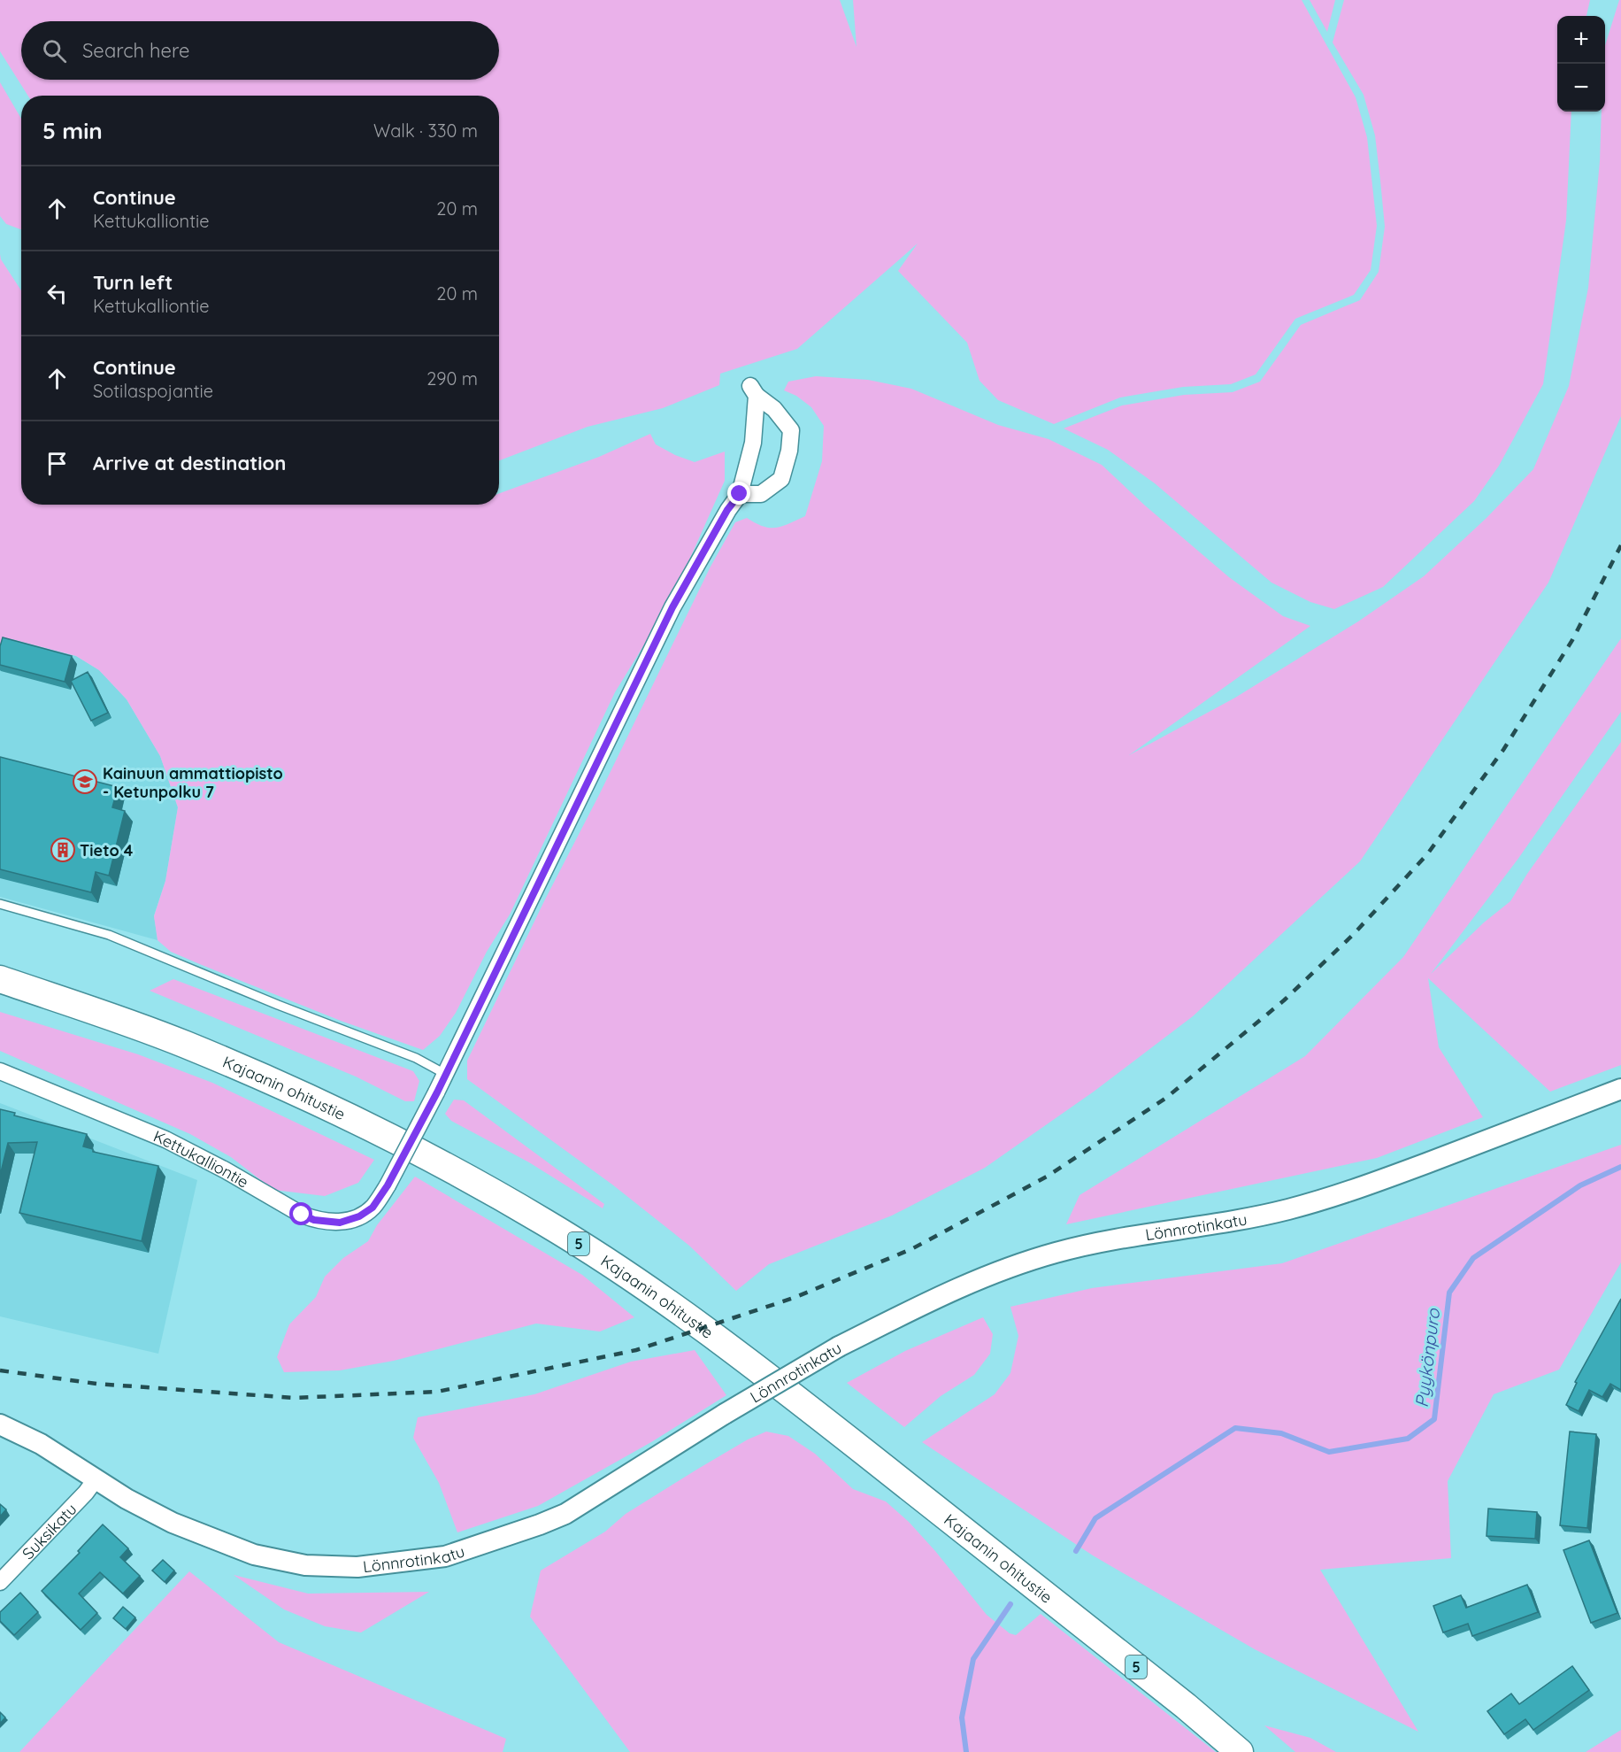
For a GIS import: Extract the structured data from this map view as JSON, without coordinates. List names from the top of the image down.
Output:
{
  "streets": {
    "highway": ["Kajaanin ohitustie", "5"],
    "street": ["Kettukalliontie", "Lönnrotinkatu", "Suksikatu"]
  },
  "crossings": [
    ["Kajaanin ohitustie", "5"],
    ["Lönnrotinkatu", "Suksikatu"]
  ],
  "water": ["Pyykönpuro"],
  "places": {
    "school or university": ["Kainuun ammattiopisto - Ketunpolku 7"],
    "building": ["Tieto 4"]
  },
  "page": {
    "map_buttons": ["+", "−"],
    "search": "Search here",
    "heading": ["5 min", "Walk · 330 m"],
    "list": [
      ["Continue", "Kettukalliontie", "20 m"],
      ["Turn left", "Kettukalliontie", "20 m"],
      ["Continue", "Sotilaspojantie", "290 m"],
      "Arrive at destination"
    ]
  }
}
